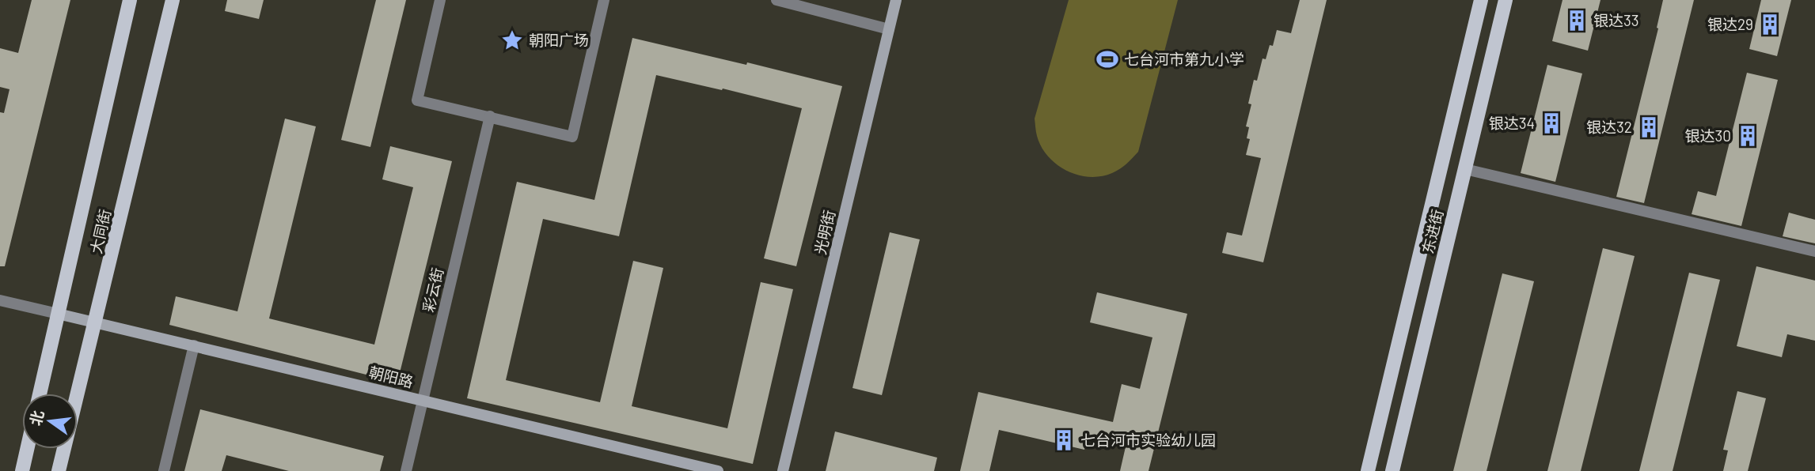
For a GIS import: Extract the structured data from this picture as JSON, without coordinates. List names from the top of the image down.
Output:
{
  "streets": {
    "main road": ["大同街", "东进街"],
    "street": ["光明街", "彩云街", "朝阳路"]
  },
  "crossings": [
    ["大同街", "朝阳路"],
    ["彩云街", "朝阳路"]
  ],
  "places": {
    "building": [
      "银达33",
      "银达29",
      "银达34",
      "银达32",
      "银达30",
      "七台河市实验幼儿园"
    ],
    "place": ["朝阳广场"],
    "sports": ["七台河市第九小学"]
  },
  "north": "left"
}
